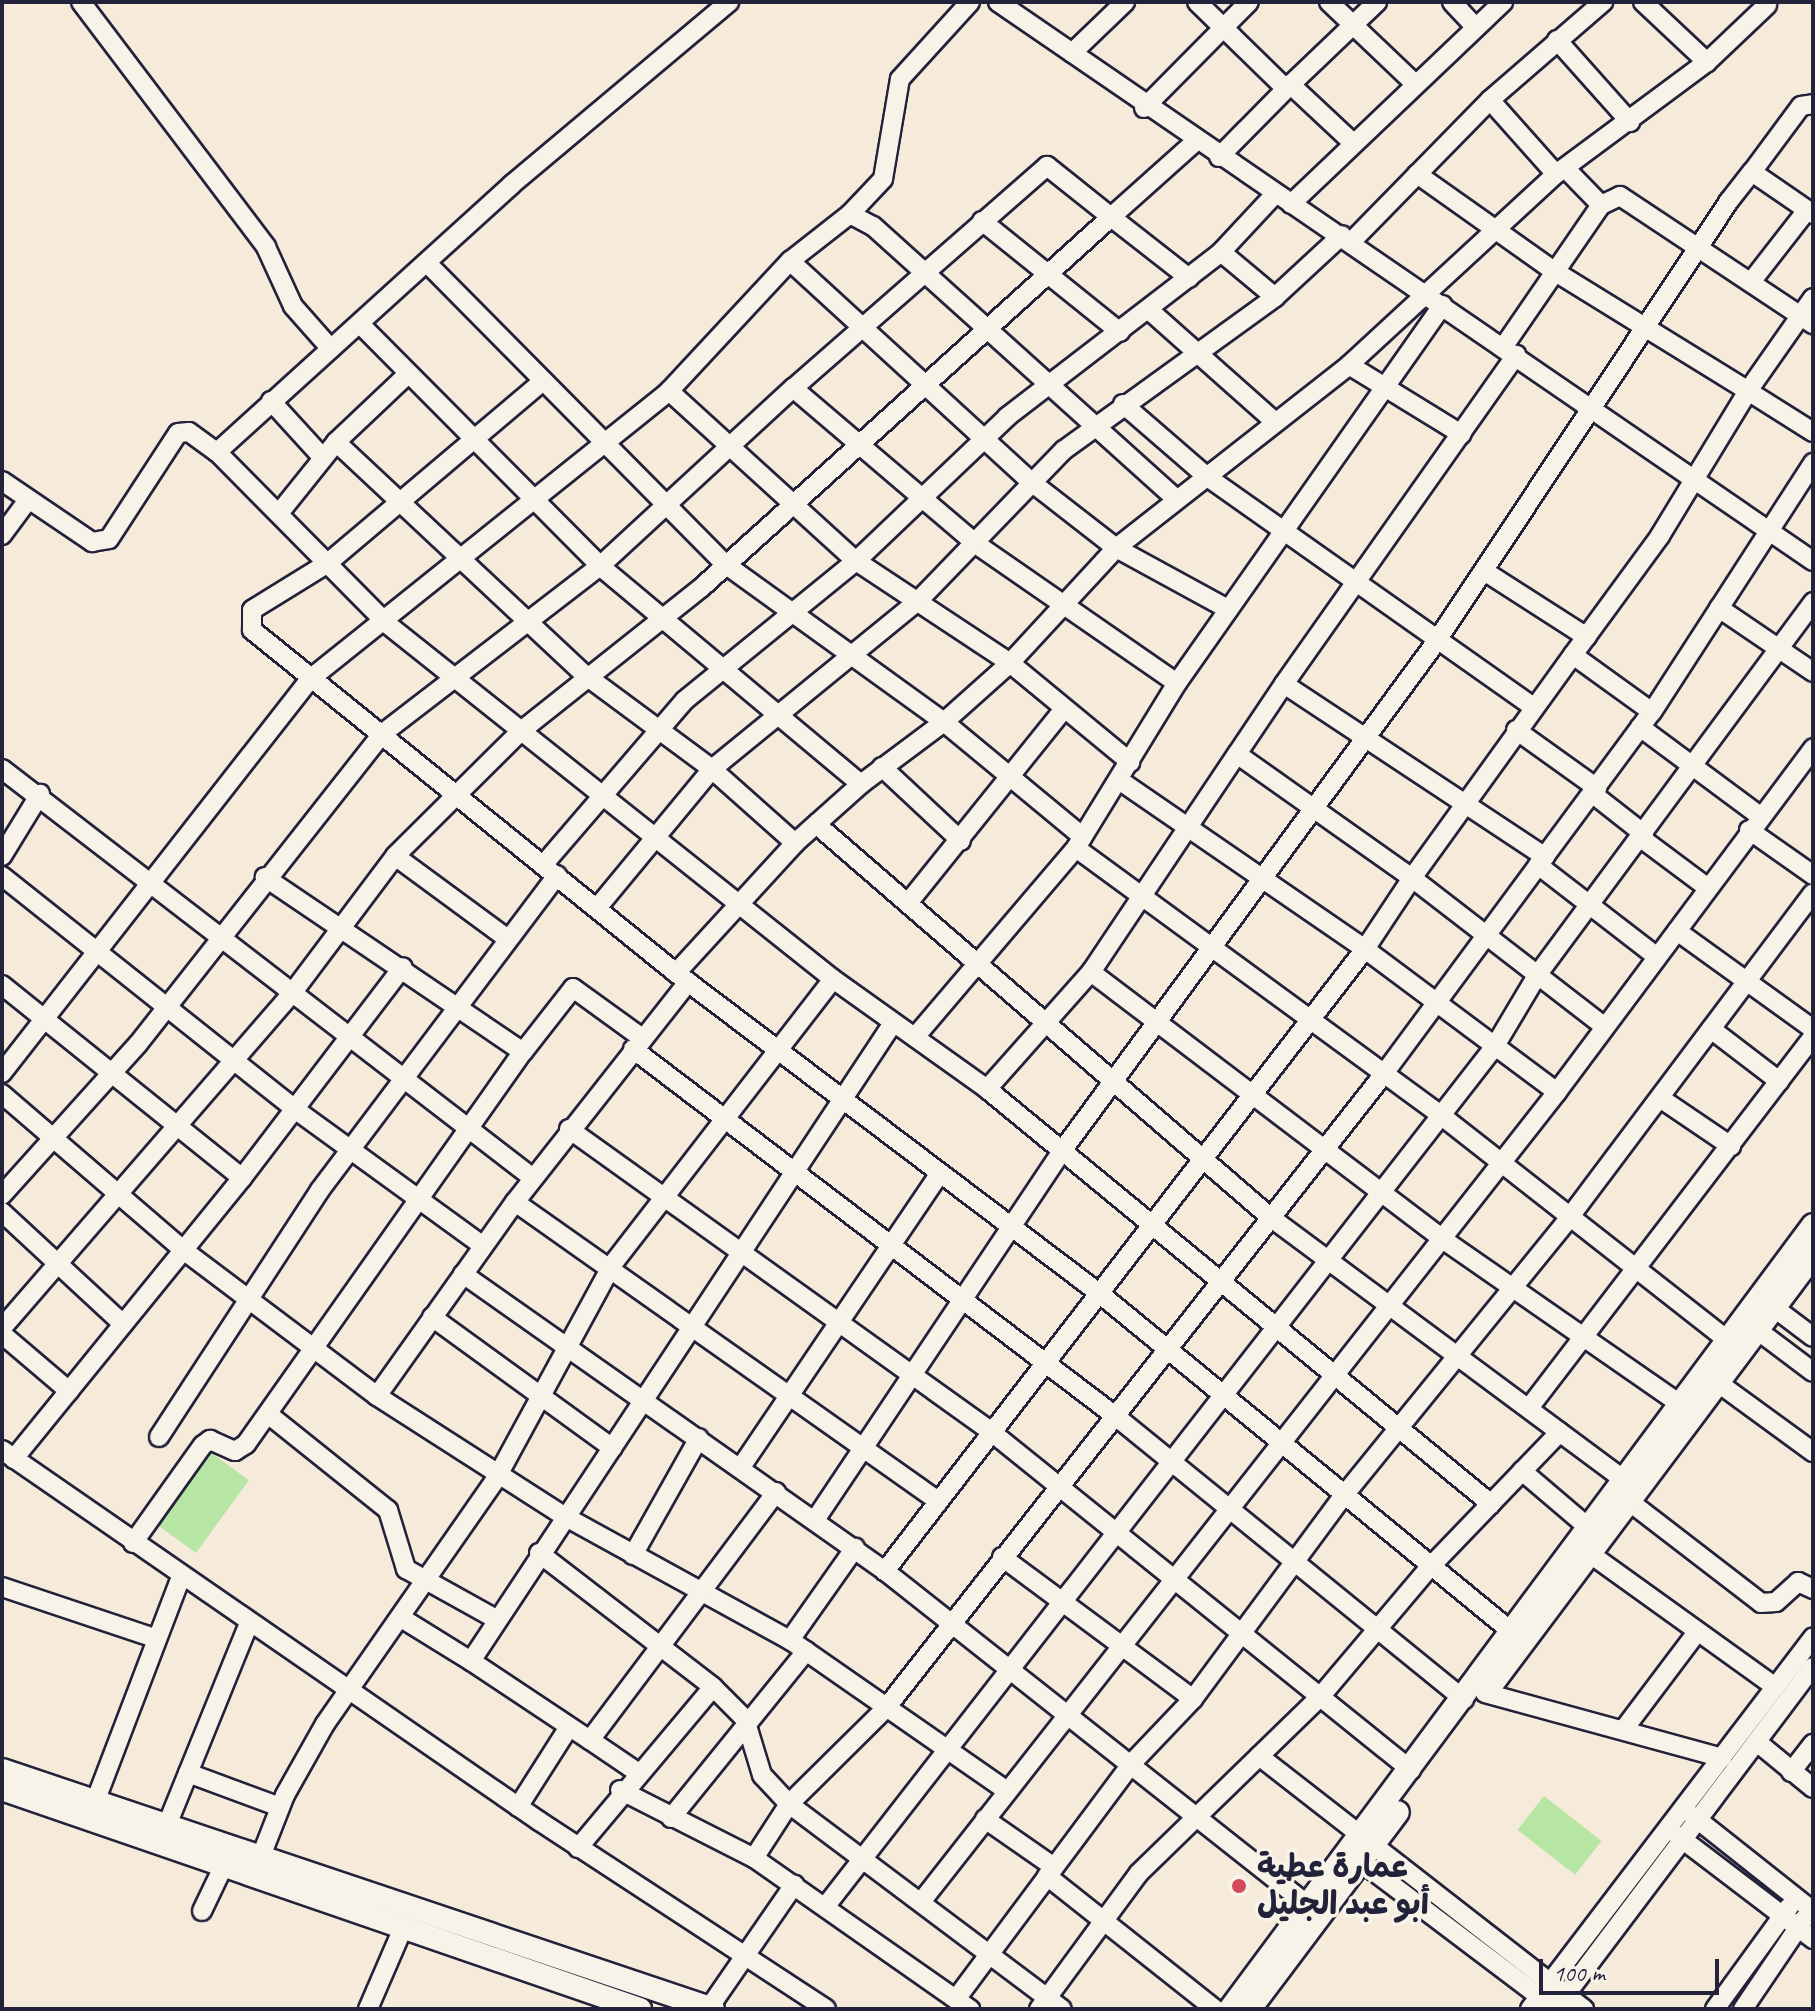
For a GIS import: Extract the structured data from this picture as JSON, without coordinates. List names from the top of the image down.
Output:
{
  "places": ["عمارة عطية أبو عبد الجليل"],
  "scale_bar": "100 m"
}
